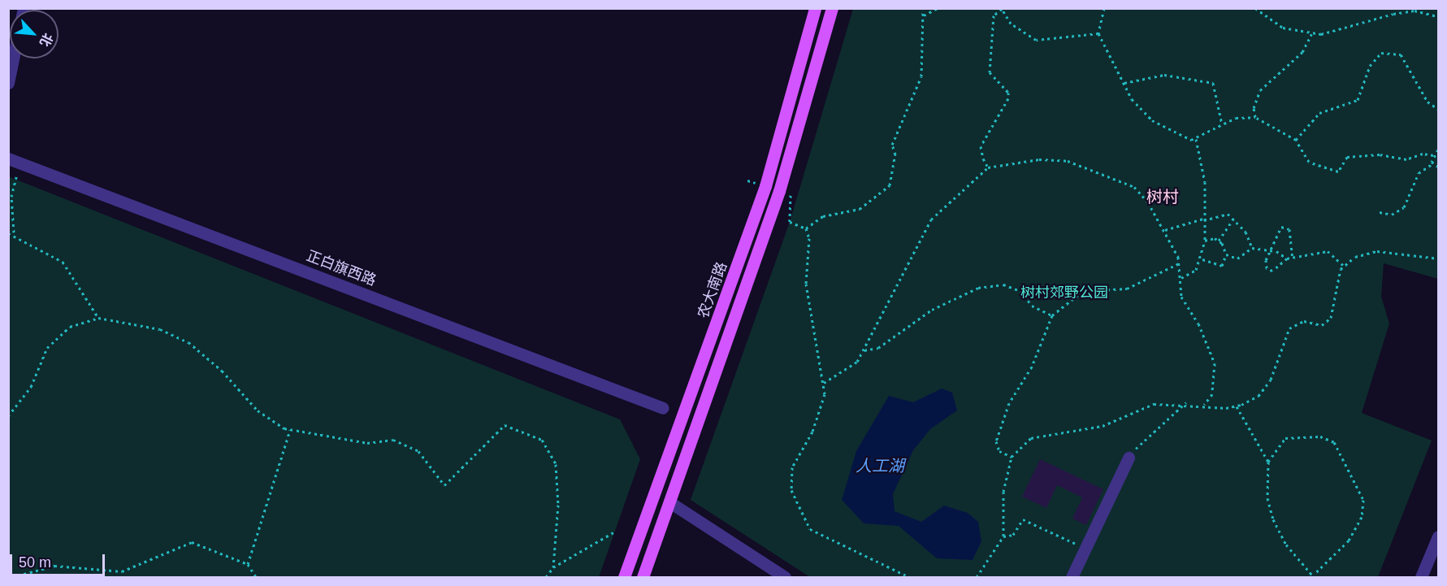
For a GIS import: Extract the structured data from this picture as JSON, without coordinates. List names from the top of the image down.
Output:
{
  "streets": {
    "main road": ["农大南路"],
    "street": ["正白旗西路"]
  },
  "districts": ["树村"],
  "water": ["人工湖"],
  "parks": ["树村郊野公园"],
  "scale_bar": "50 m",
  "north": "bottom right"
}
